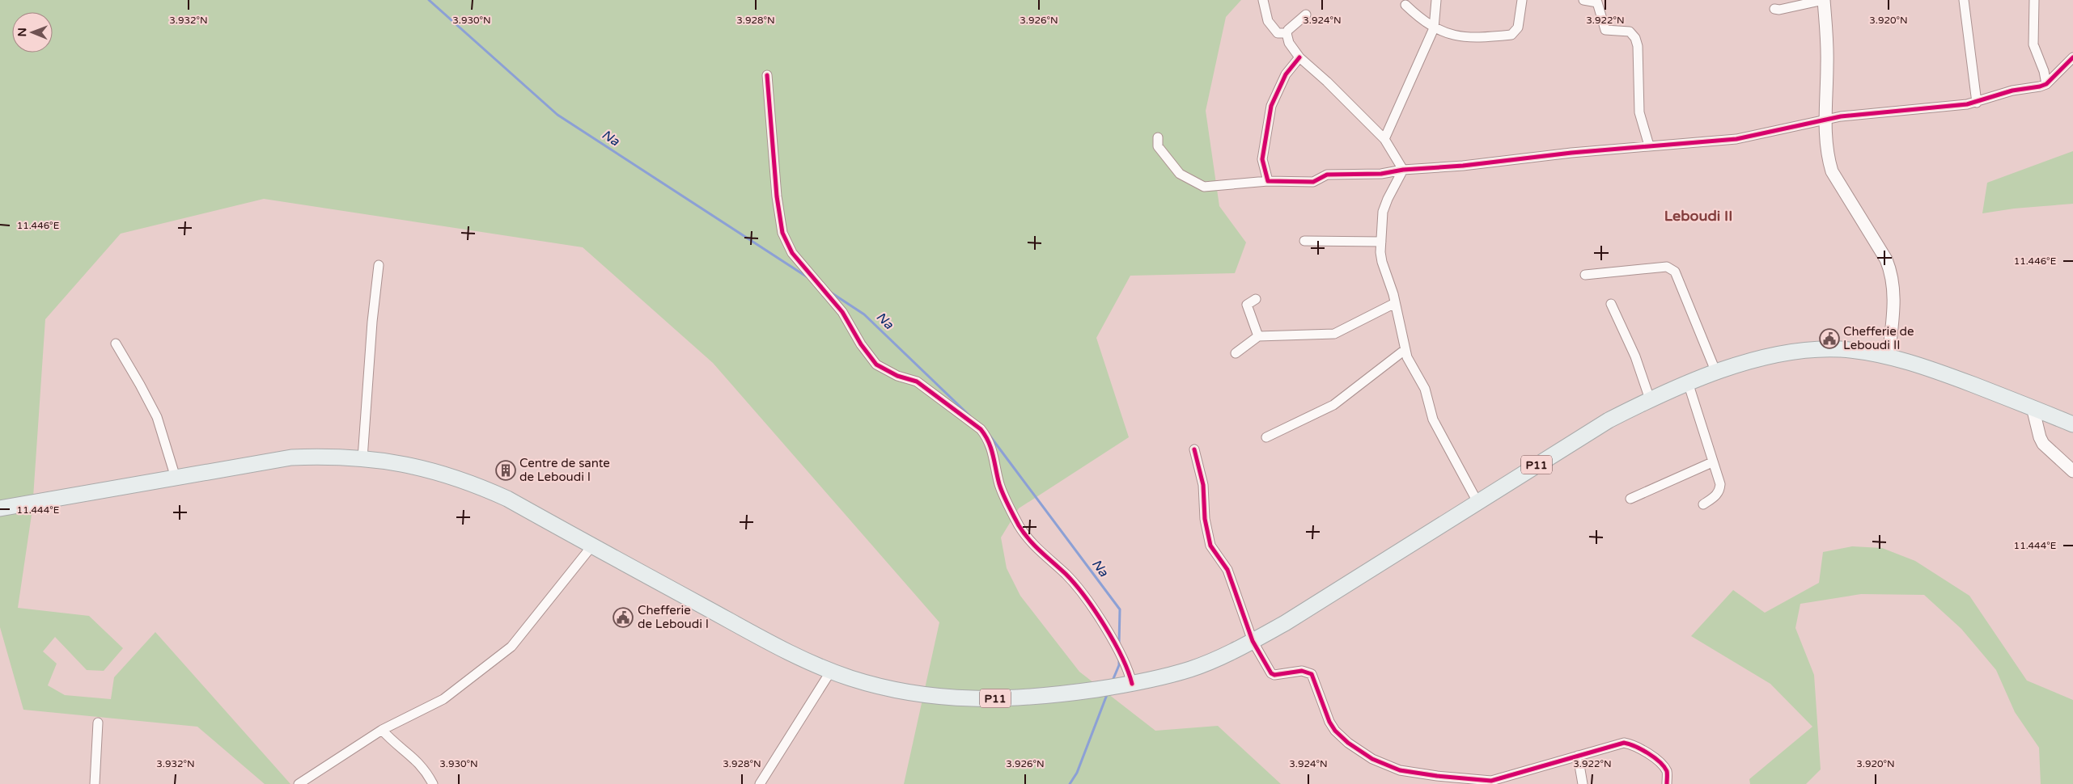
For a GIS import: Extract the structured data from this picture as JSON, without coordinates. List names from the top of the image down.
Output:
{
  "streets": {
    "main road": ["P11"]
  },
  "districts": ["Leboudi II"],
  "water": ["Na"],
  "places": {
    "public building": ["Chefferie de Leboudi II", "Chefferie de Leboudi I"],
    "building": ["Centre de sante de Leboudi I"]
  },
  "north": "left",
  "coordinates": [
    "3.932°N",
    "3.930°N",
    "3.928°N",
    "3.926°N",
    "3.924°N",
    "3.922°N",
    "3.920°N",
    "11.446°E",
    "11.444°E"
  ]
}
